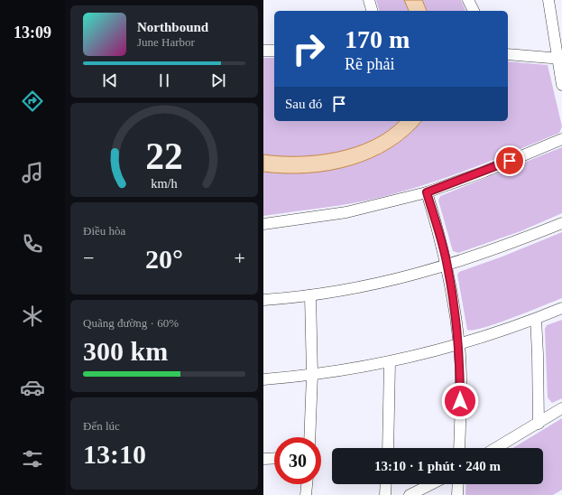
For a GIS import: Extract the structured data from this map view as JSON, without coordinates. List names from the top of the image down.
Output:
{
  "page": {
    "tabs": "13:09",
    "turn": ["170 m", "Rẽ phải"],
    "song": ["Northbound", "June Harbor"],
    "then": "Sau đó",
    "tile": [
      "Điều hòa",
      ["Quãng đường · 60%", "300 km"],
      ["Đến lúc", "13:10"]
    ],
    "heat": ["−", "20°", "+"],
    "limit": "30",
    "trip": "13:10 · 1 phút · 240 m",
    "gauge": ["22", "km/h"]
  }
}
